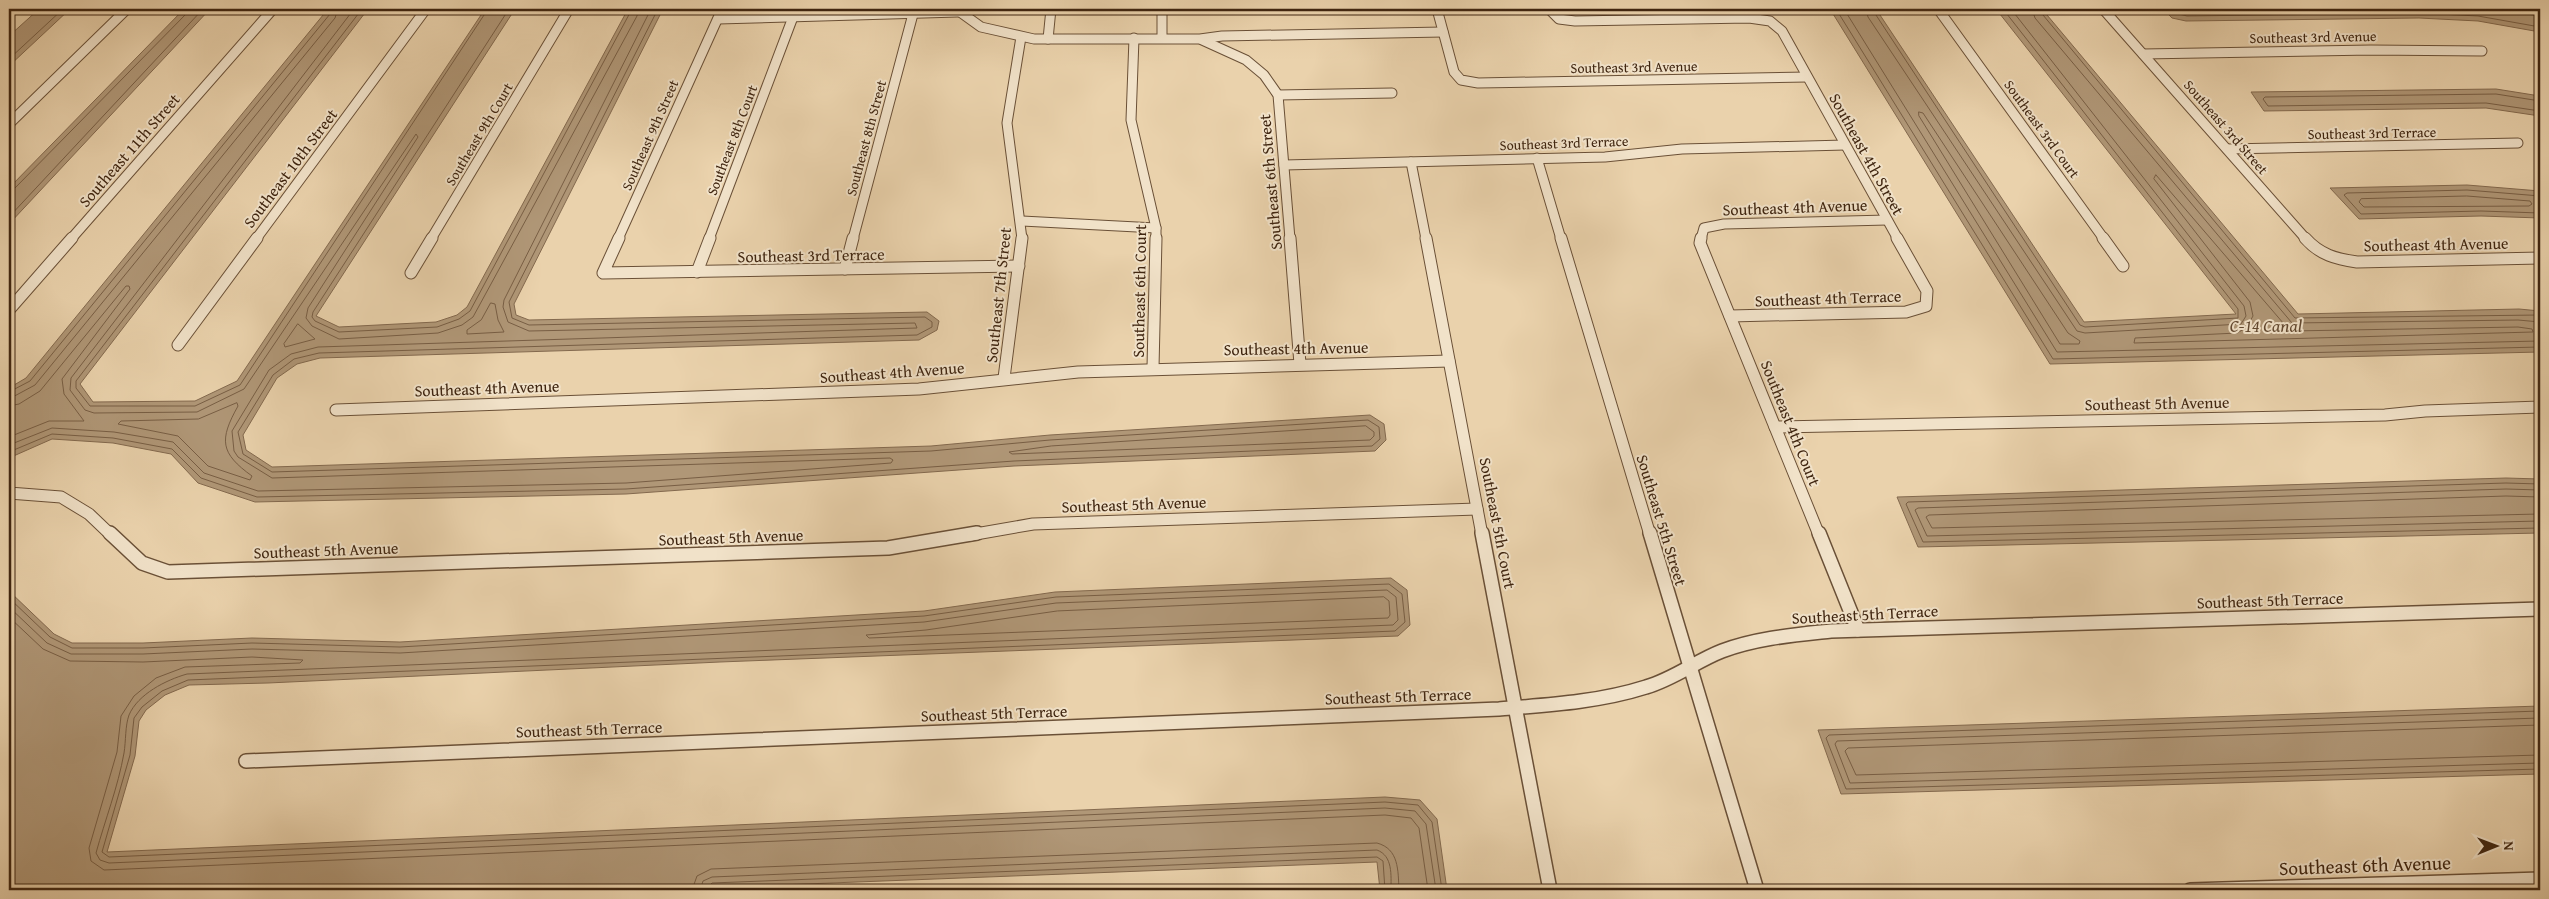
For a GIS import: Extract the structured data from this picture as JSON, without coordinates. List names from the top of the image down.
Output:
{
  "streets": {
    "street": [
      "Southeast 3rd Avenue",
      "Southeast 3rd Street",
      "Southeast 3rd Court",
      "Southeast 3rd Terrace",
      "Southeast 9th Court",
      "Southeast 9th Street",
      "Southeast 8th Street",
      "Southeast 8th Court",
      "Southeast 11th Street",
      "Southeast 4th Street",
      "Southeast 10th Street",
      "Southeast 6th Street",
      "Southeast 4th Avenue",
      "Southeast 6th Court",
      "Southeast 7th Street",
      "Southeast 4th Terrace",
      "Southeast 5th Avenue",
      "Southeast 4th Court",
      "Southeast 5th Street",
      "Southeast 5th Court",
      "Southeast 5th Terrace",
      "Southeast 6th Avenue"
    ]
  },
  "crossings": [
    ["Southeast 3rd Avenue", "Southeast 3rd Street"],
    ["Southeast 3rd Avenue", "Southeast 4th Street"],
    ["Southeast 3rd Street", "Southeast 3rd Terrace"],
    ["Southeast 3rd Street", "Southeast 4th Avenue"],
    ["Southeast 3rd Terrace", "Southeast 9th Street"],
    ["Southeast 3rd Terrace", "Southeast 8th Street"],
    ["Southeast 3rd Terrace", "Southeast 8th Court"],
    ["Southeast 3rd Terrace", "Southeast 4th Street"],
    ["Southeast 3rd Terrace", "Southeast 6th Street"],
    ["Southeast 3rd Terrace", "Southeast 7th Street"],
    ["Southeast 3rd Terrace", "Southeast 5th Street"],
    ["Southeast 3rd Terrace", "Southeast 5th Court"],
    ["Southeast 4th Street", "Southeast 4th Avenue"],
    ["Southeast 4th Street", "Southeast 4th Terrace"],
    ["Southeast 6th Street", "Southeast 4th Avenue"],
    ["Southeast 4th Avenue", "Southeast 6th Court"],
    ["Southeast 4th Avenue", "Southeast 7th Street"],
    ["Southeast 4th Avenue", "Southeast 4th Court"],
    ["Southeast 4th Avenue", "Southeast 5th Court"],
    ["Southeast 4th Terrace", "Southeast 4th Court"],
    ["Southeast 5th Avenue", "Southeast 4th Court"],
    ["Southeast 5th Avenue", "Southeast 5th Court"],
    ["Southeast 4th Court", "Southeast 5th Terrace"],
    ["Southeast 5th Street", "Southeast 5th Terrace"],
    ["Southeast 5th Court", "Southeast 5th Terrace"]
  ],
  "water": ["C-14 Canal"],
  "north": "right"
}
